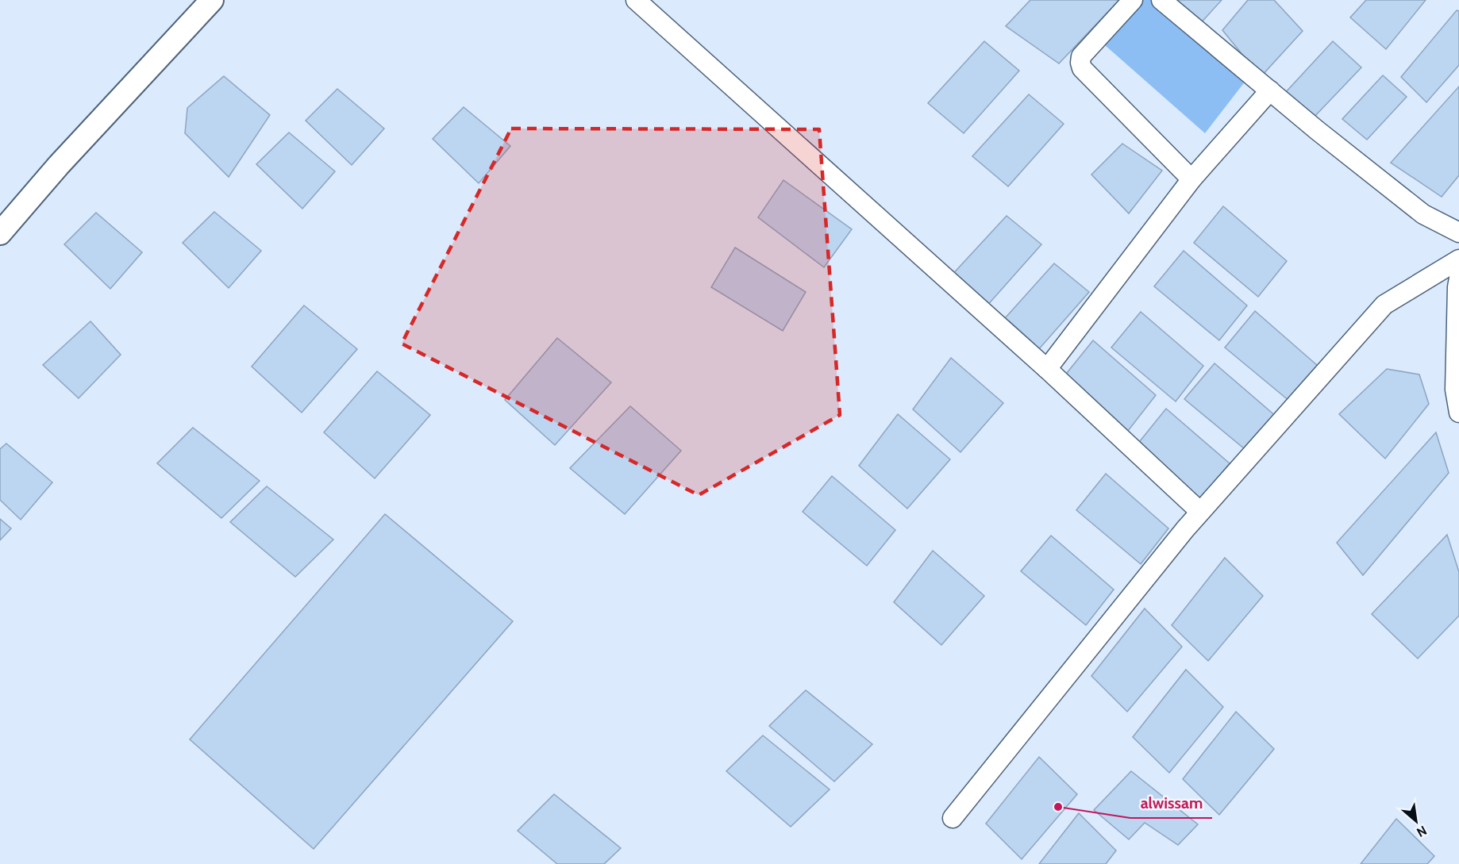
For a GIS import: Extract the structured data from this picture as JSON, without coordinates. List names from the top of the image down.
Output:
{
  "places": ["alwissam"],
  "north": "bottom right"
}
